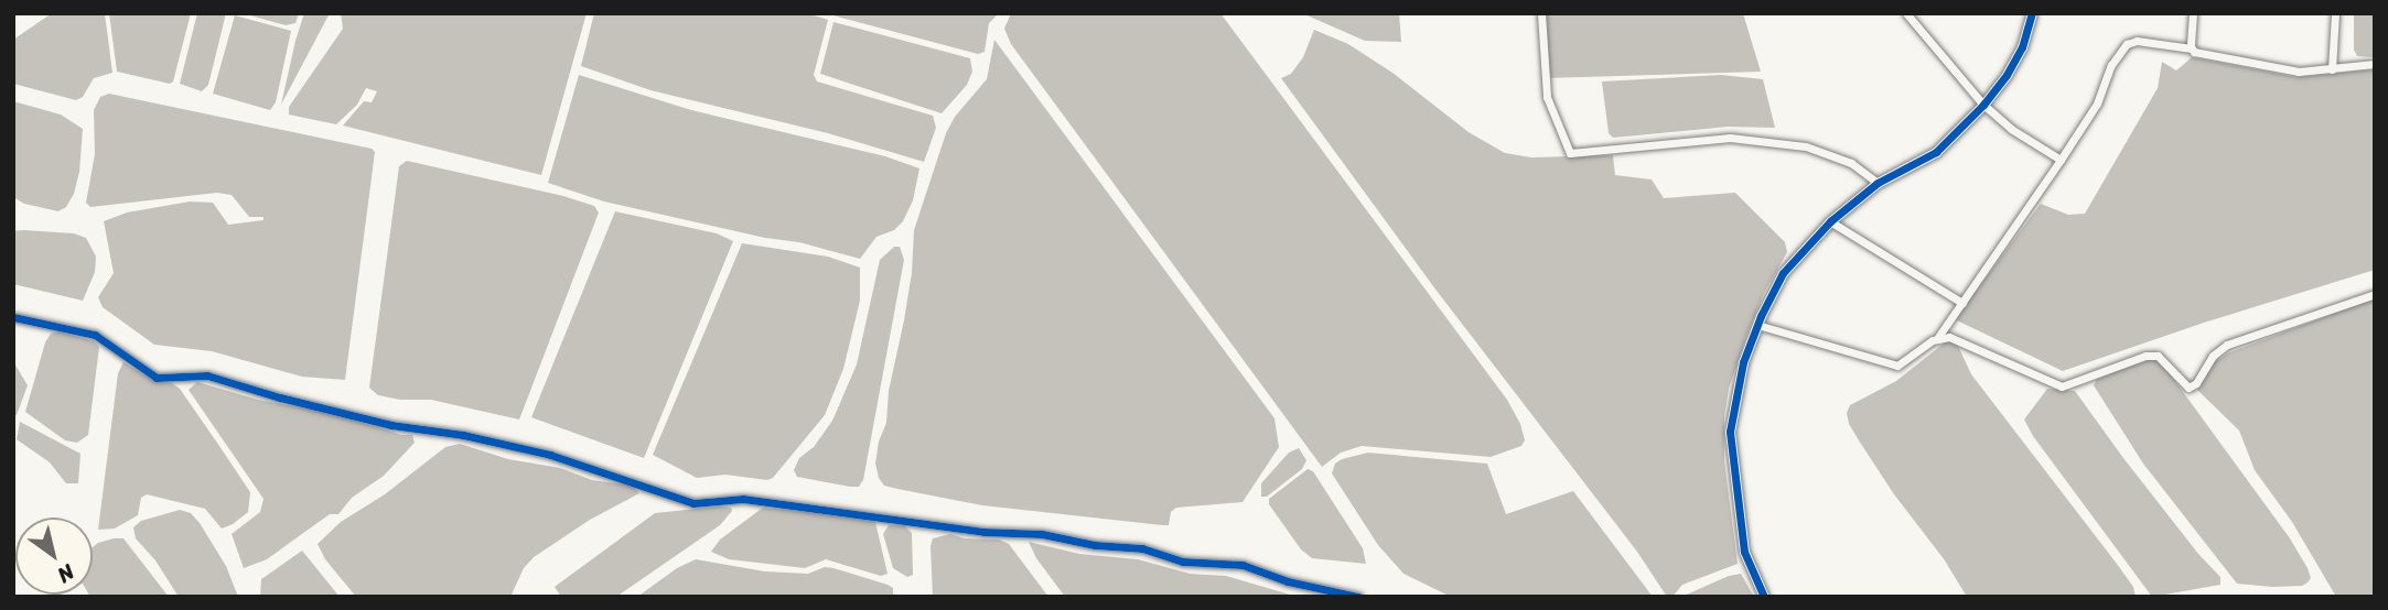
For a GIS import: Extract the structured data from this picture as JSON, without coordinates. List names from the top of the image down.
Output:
{
  "north": "bottom right"
}
